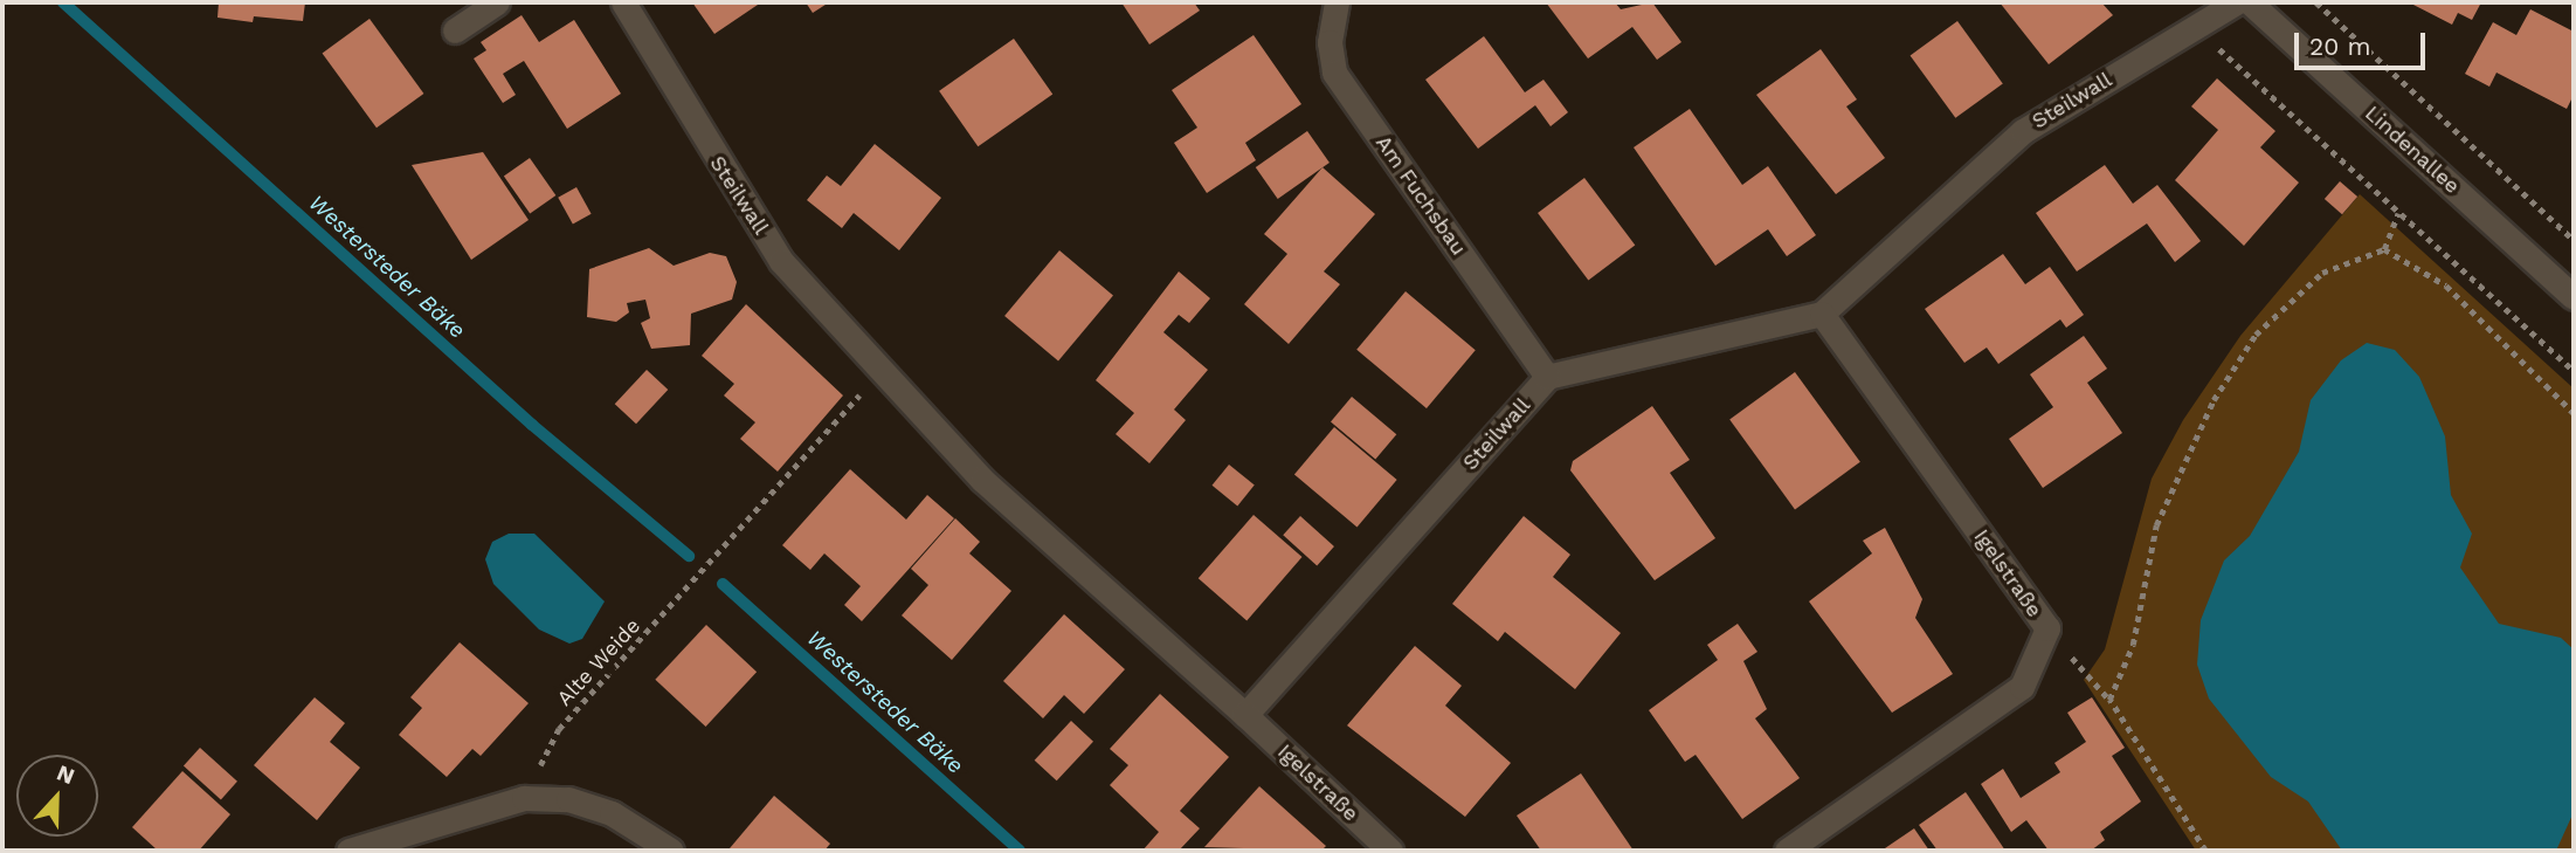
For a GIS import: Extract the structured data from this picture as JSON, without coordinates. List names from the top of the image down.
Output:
{
  "streets": {
    "street": [
      "Steilwall",
      "Lindenallee",
      "Am Fuchsbau",
      "Igelstraße"
    ],
    "path": ["Alte Weide"]
  },
  "crossings": [
    ["Steilwall", "Am Fuchsbau"],
    ["Steilwall", "Igelstraße"],
    ["Steilwall", "Alte Weide"]
  ],
  "water": ["Westersteder Bäke"],
  "scale_bar": "20 m",
  "north": "top"
}
